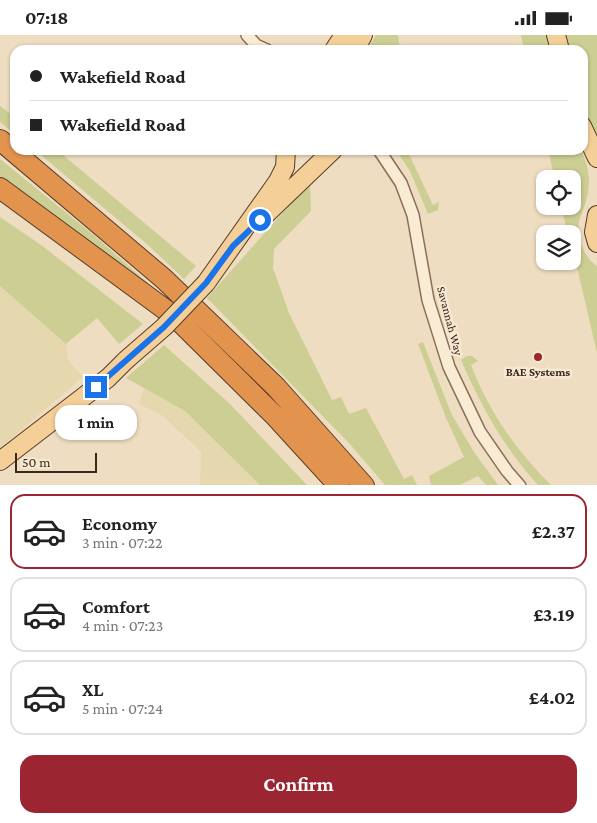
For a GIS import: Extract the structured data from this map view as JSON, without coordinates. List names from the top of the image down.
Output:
{
  "streets": {
    "street": ["Savannah Way"]
  },
  "places": ["BAE Systems"],
  "scale_bar": "50 m",
  "page": {
    "status": "07:18",
    "banner": ["Wakefield Road", "Wakefield Road"],
    "bubble": "1 min",
    "scale": "50 m",
    "list": [
      {
        "name": "Economy",
        "note": "3 min · 07:22",
        "value": "£2.37"
      },
      {
        "name": "Comfort",
        "note": "4 min · 07:23",
        "value": "£3.19"
      },
      {
        "name": "XL",
        "note": "5 min · 07:24",
        "value": "£4.02"
      }
    ],
    "buttons": "Confirm"
  }
}
